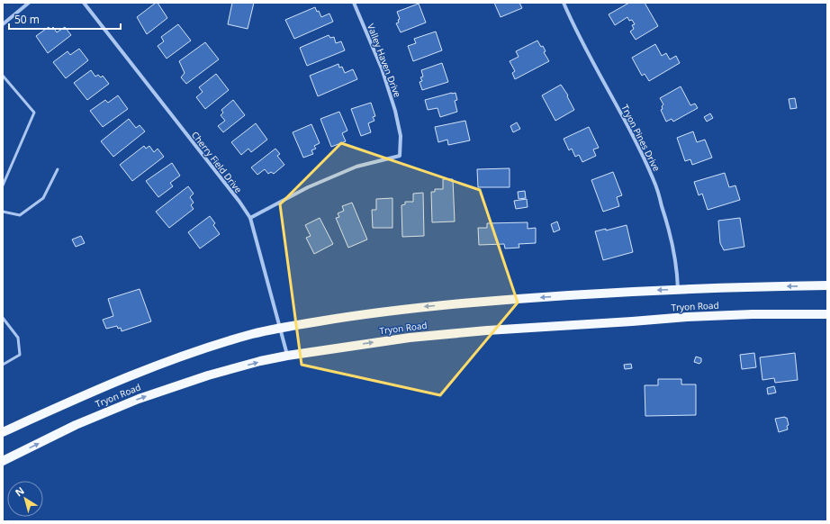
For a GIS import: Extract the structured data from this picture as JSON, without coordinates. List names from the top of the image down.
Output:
{
  "streets": {
    "main road": ["Tryon Road"],
    "street": ["Valley Haven Drive", "Tryon Pines Drive", "Cherry Field Drive"]
  },
  "crossings": [
    ["Valley Haven Drive", "Cherry Field Drive"],
    ["Tryon Pines Drive", "Tryon Road"],
    ["Cherry Field Drive", "Tryon Road"]
  ],
  "scale_bar": "50 m",
  "north": "top left"
}
